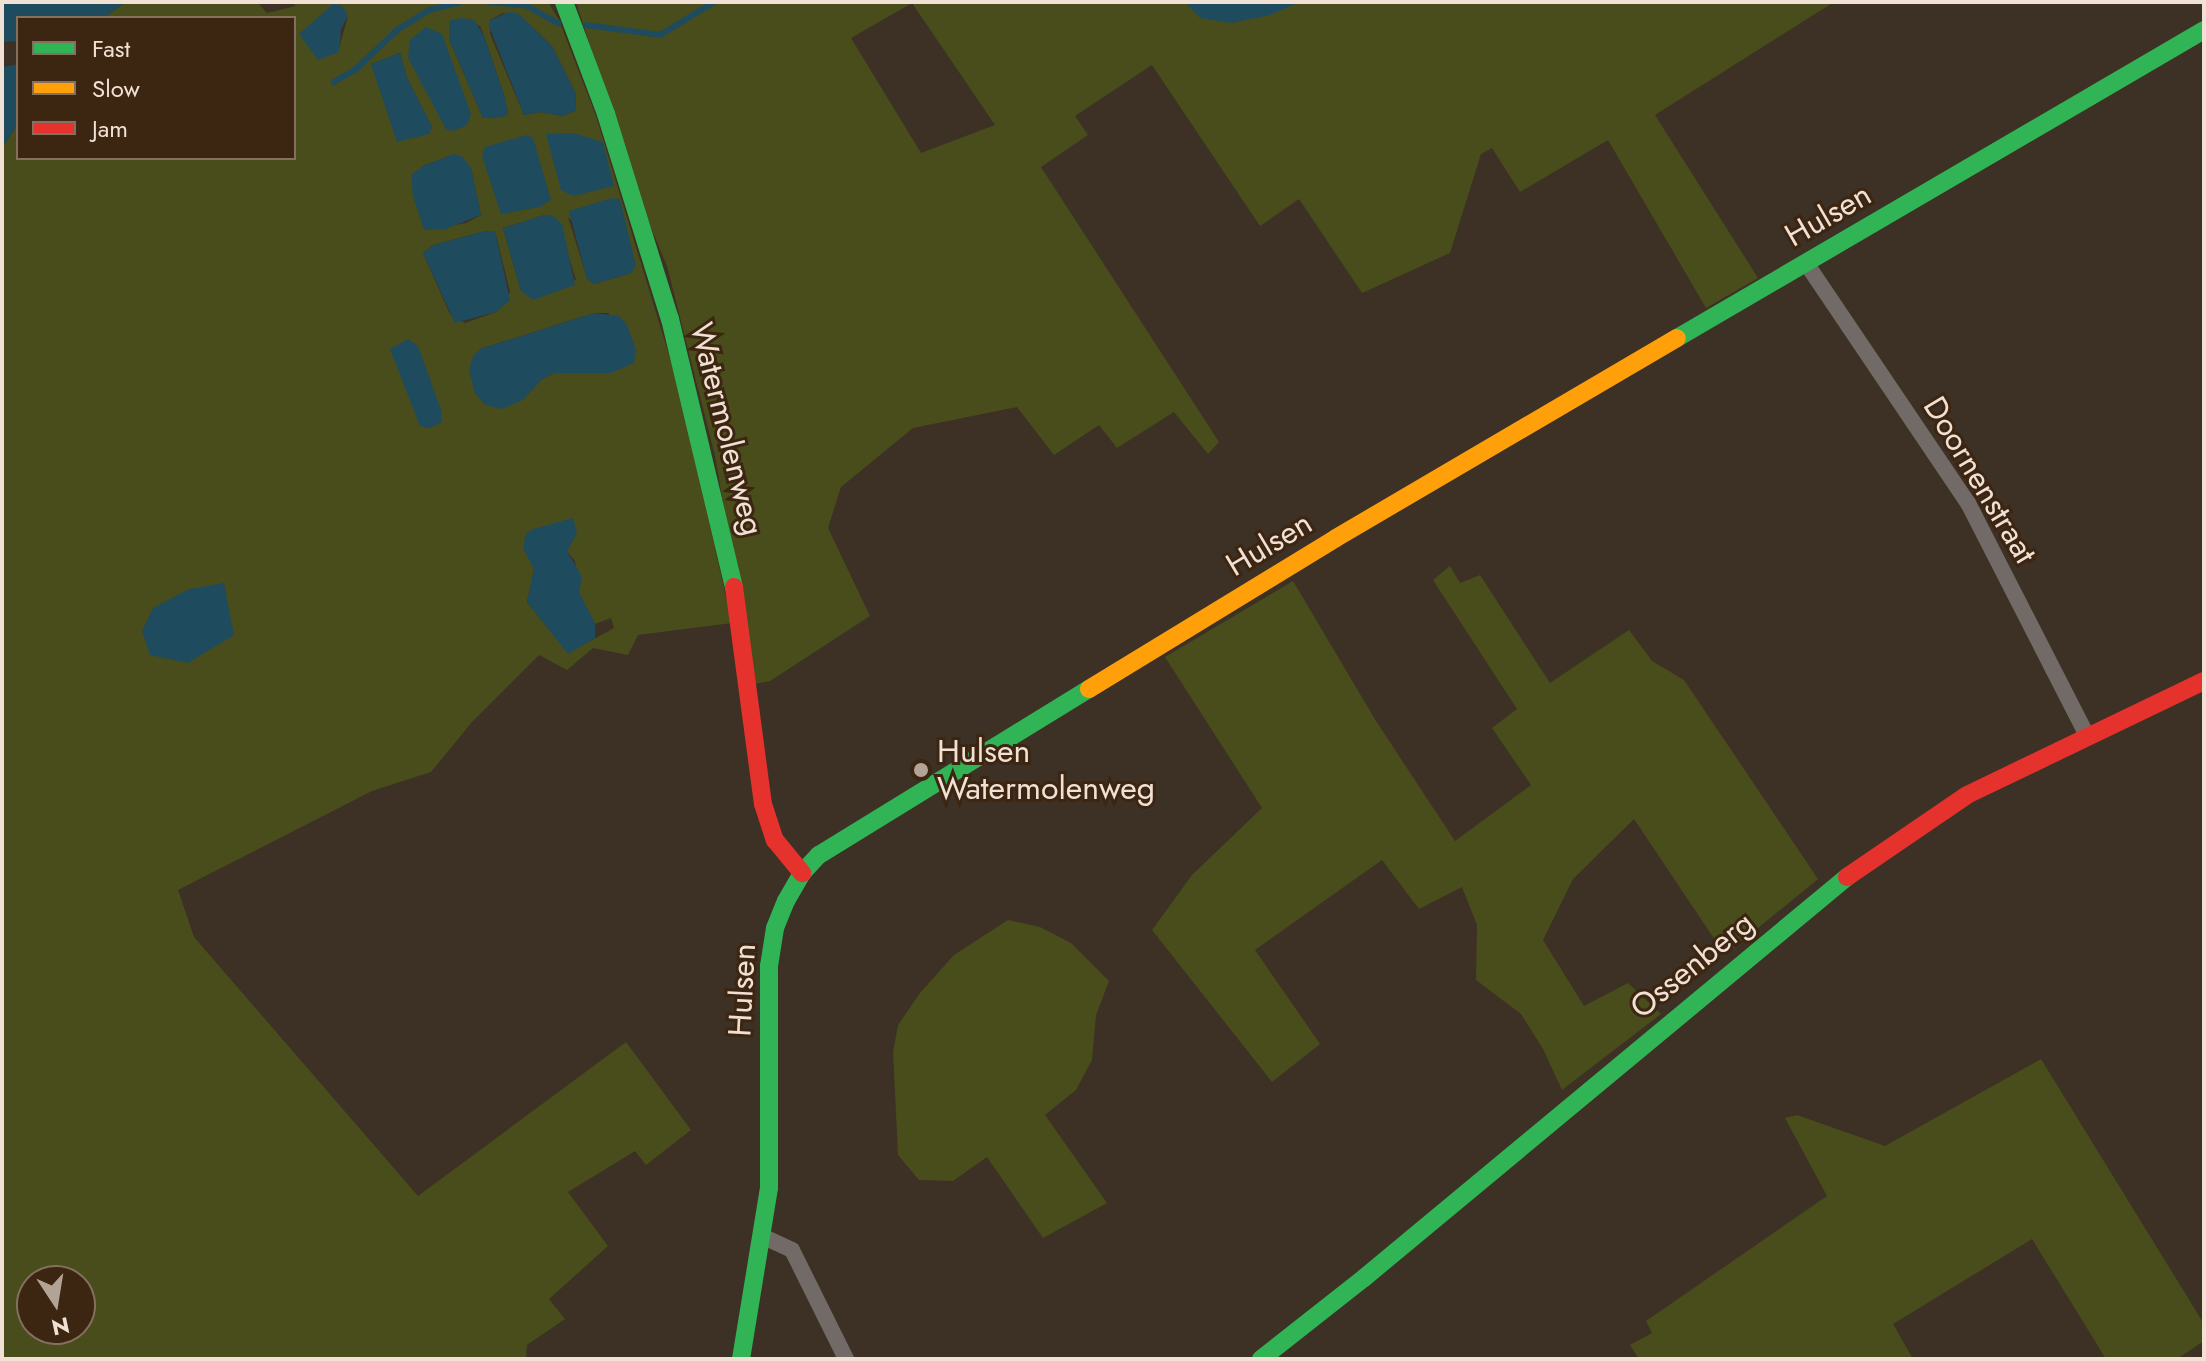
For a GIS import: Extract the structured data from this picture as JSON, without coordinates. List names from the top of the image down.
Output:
{
  "streets": {
    "street": [
      "Hulsen",
      "Watermolenweg",
      "Doornenstraat",
      "Ossenberg"
    ]
  },
  "crossings": [
    ["Hulsen", "Watermolenweg"],
    ["Hulsen", "Doornenstraat"],
    ["Doornenstraat", "Ossenberg"]
  ],
  "places": ["Hulsen Watermolenweg"],
  "legend": ["Fast", "Slow", "Jam"],
  "north": "bottom"
}
